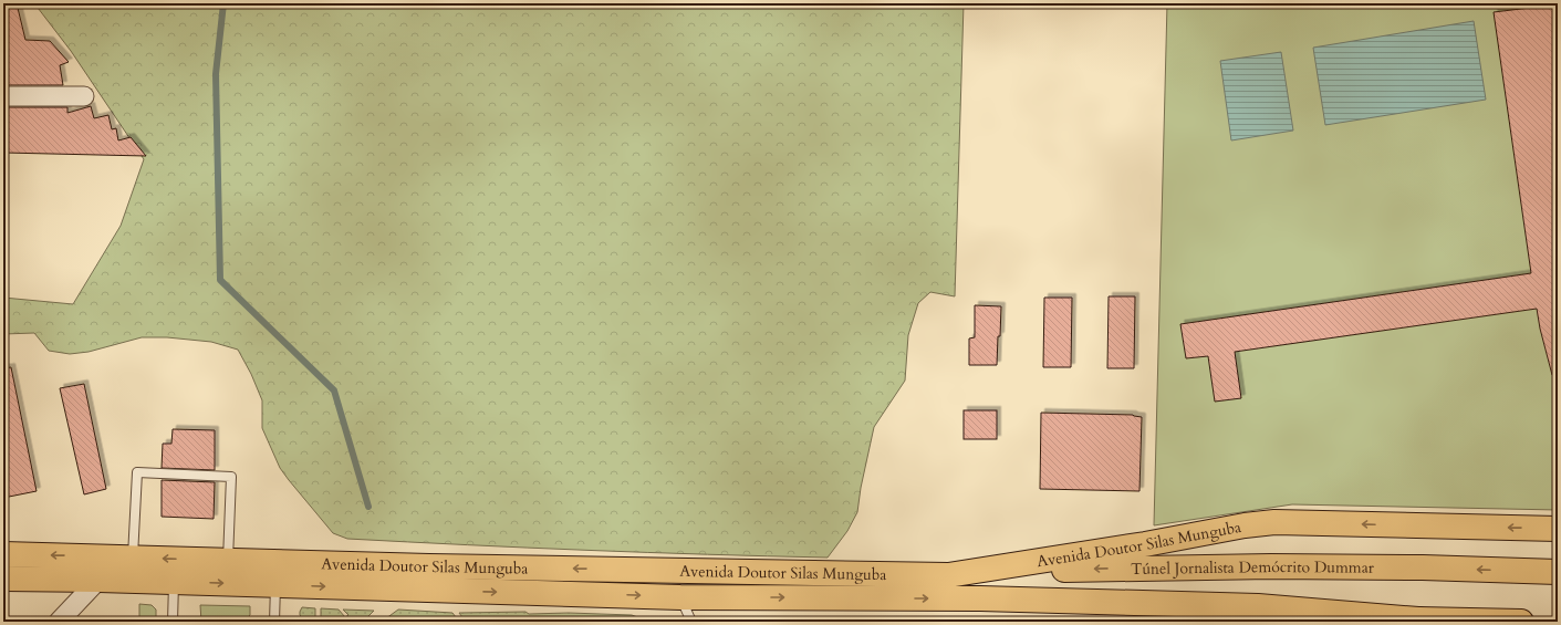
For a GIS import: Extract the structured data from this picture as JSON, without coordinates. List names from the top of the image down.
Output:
{
  "streets": {
    "main road": ["Avenida Doutor Silas Munguba", "Túnel Jornalista Demócrito Dummar"]
  },
  "crossings": [
    ["Avenida Doutor Silas Munguba", "Túnel Jornalista Demócrito Dummar"]
  ],
  "one_way": ["Túnel Jornalista Demócrito Dummar"]
}
